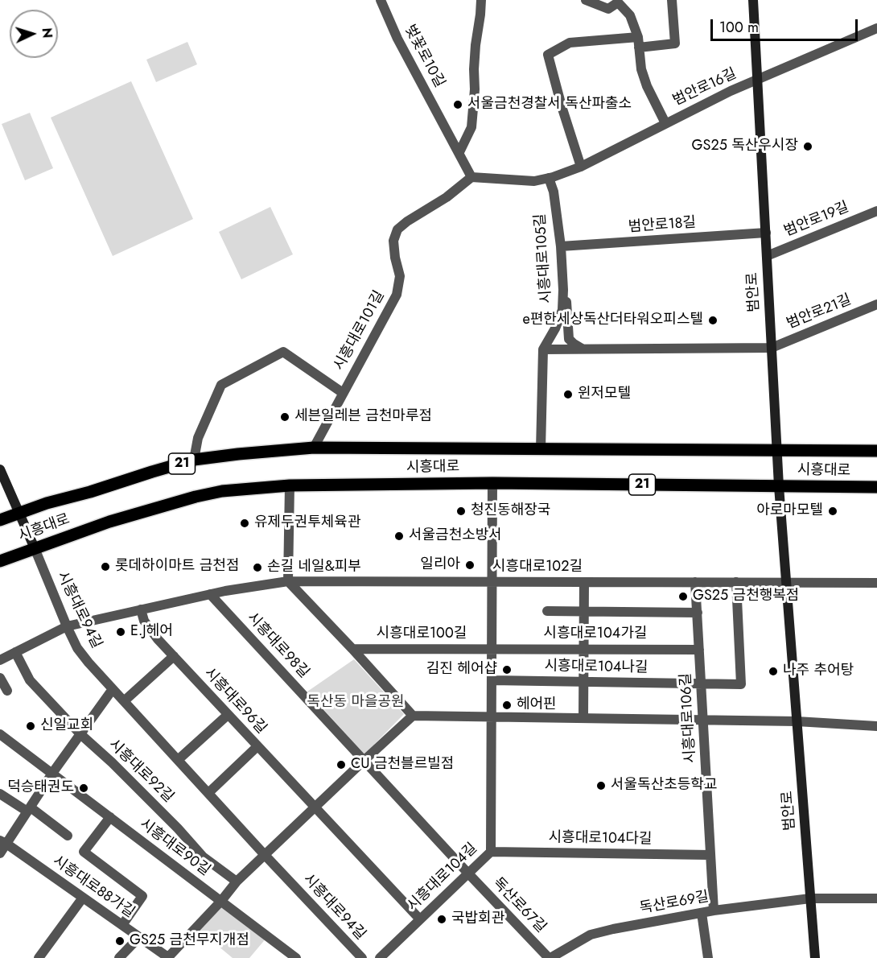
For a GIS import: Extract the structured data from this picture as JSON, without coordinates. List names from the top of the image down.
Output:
{
  "streets": {
    "main road": ["범안로", "21", "시흥대로"],
    "street": [
      "벚꽃로10길",
      "범안로16길",
      "범안로19길",
      "범안로18길",
      "시흥대로105길",
      "범안로21길",
      "시흥대로101길",
      "시흥대로102길",
      "시흥대로94길",
      "시흥대로100길",
      "시흥대로104가길",
      "시흥대로98길",
      "시흥대로104나길",
      "시흥대로96길",
      "시흥대로106길",
      "시흥대로92길",
      "시흥대로104다길",
      "시흥대로90길",
      "시흥대로104길",
      "시흥대로88가길",
      "독산로69길",
      "독산로67길"
    ]
  },
  "crossings": [
    ["벚꽃로10길", "범안로16길"],
    ["벚꽃로10길", "시흥대로101길"],
    ["범안로16길", "시흥대로105길"],
    ["범안로16길", "범안로"],
    ["범안로16길", "시흥대로101길"],
    ["범안로19길", "범안로"],
    ["범안로18길", "시흥대로105길"],
    ["범안로18길", "범안로"],
    ["시흥대로105길", "시흥대로"],
    ["범안로", "범안로21길"],
    ["범안로", "시흥대로"],
    ["범안로", "시흥대로102길"],
    ["범안로", "독산로69길"],
    ["시흥대로101길", "시흥대로"],
    ["시흥대로", "시흥대로94길"],
    ["시흥대로", "시흥대로104길"],
    ["시흥대로102길", "시흥대로104나길"],
    ["시흥대로102길", "시흥대로106길"],
    ["시흥대로102길", "시흥대로104길"],
    ["시흥대로100길", "시흥대로104가길"],
    ["시흥대로100길", "시흥대로104길"],
    ["시흥대로104가길", "시흥대로106길"],
    ["시흥대로104가길", "시흥대로104길"],
    ["시흥대로98길", "시흥대로104길"],
    ["시흥대로98길", "독산로67길"],
    ["시흥대로104나길", "시흥대로106길"],
    ["시흥대로104나길", "시흥대로104길"],
    ["시흥대로96길", "시흥대로104길"],
    ["시흥대로106길", "시흥대로104다길"],
    ["시흥대로106길", "독산로69길"],
    ["시흥대로104다길", "시흥대로104길"],
    ["시흥대로104길", "독산로67길"],
    ["독산로69길", "독산로67길"]
  ],
  "parks": ["독산동 마을공원"],
  "places": [
    "서울금천경찰서 독산파출소",
    "GS25 독산우시장",
    "e편한세상독산더타워오피스텔",
    "윈저모텔",
    "세븐일레븐 금천마루점",
    "청진동해장국",
    "아로마모텔",
    "유제두권투체육관",
    "서울금천소방서",
    "일리아",
    "롯데하이마트 금천점",
    "손길 네일&피부",
    "GS25 금천행복점",
    "E.J헤어",
    "김진 헤어샵",
    "나주 추어탕",
    "헤어핀",
    "신일교회",
    "CU 금천블르빌점",
    "서울독산초등학교",
    "덕승태권도",
    "국밥회관",
    "GS25 금천무지개점"
  ],
  "scale_bar": "100 m",
  "north": "right"
}
